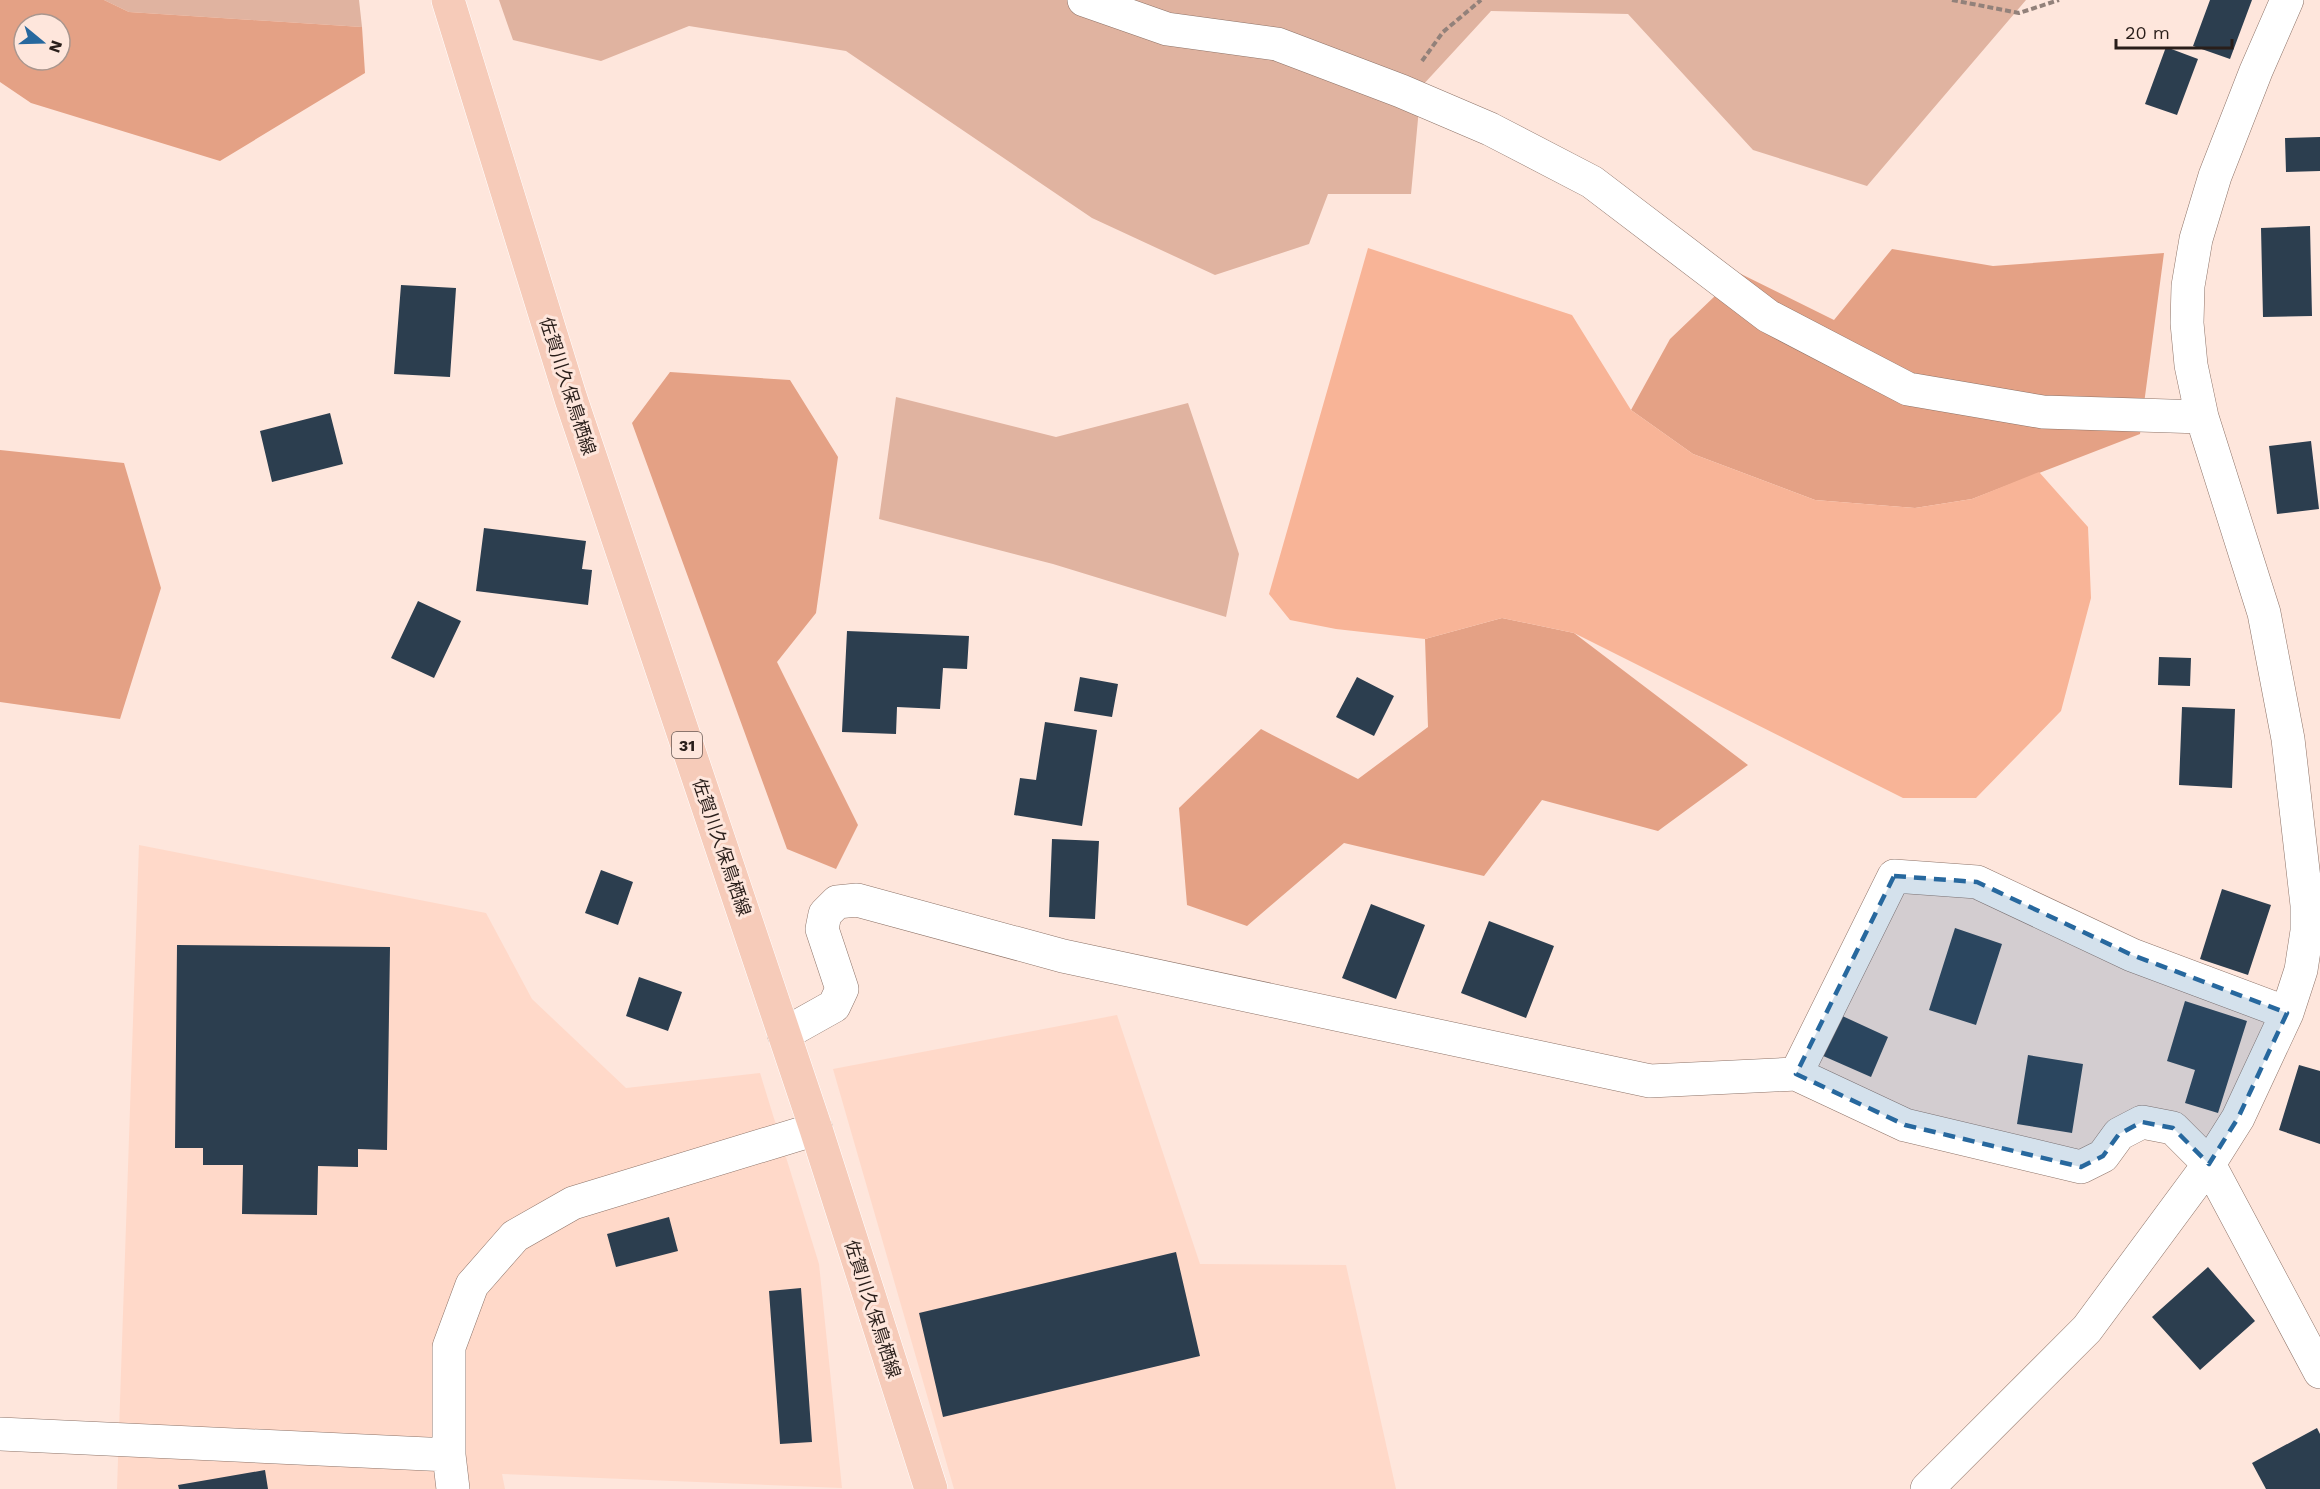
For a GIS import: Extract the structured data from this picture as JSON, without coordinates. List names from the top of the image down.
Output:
{
  "streets": {
    "main road": ["佐賀川久保鳥栖線", "31"]
  },
  "scale_bar": "20 m",
  "north": "right"
}
